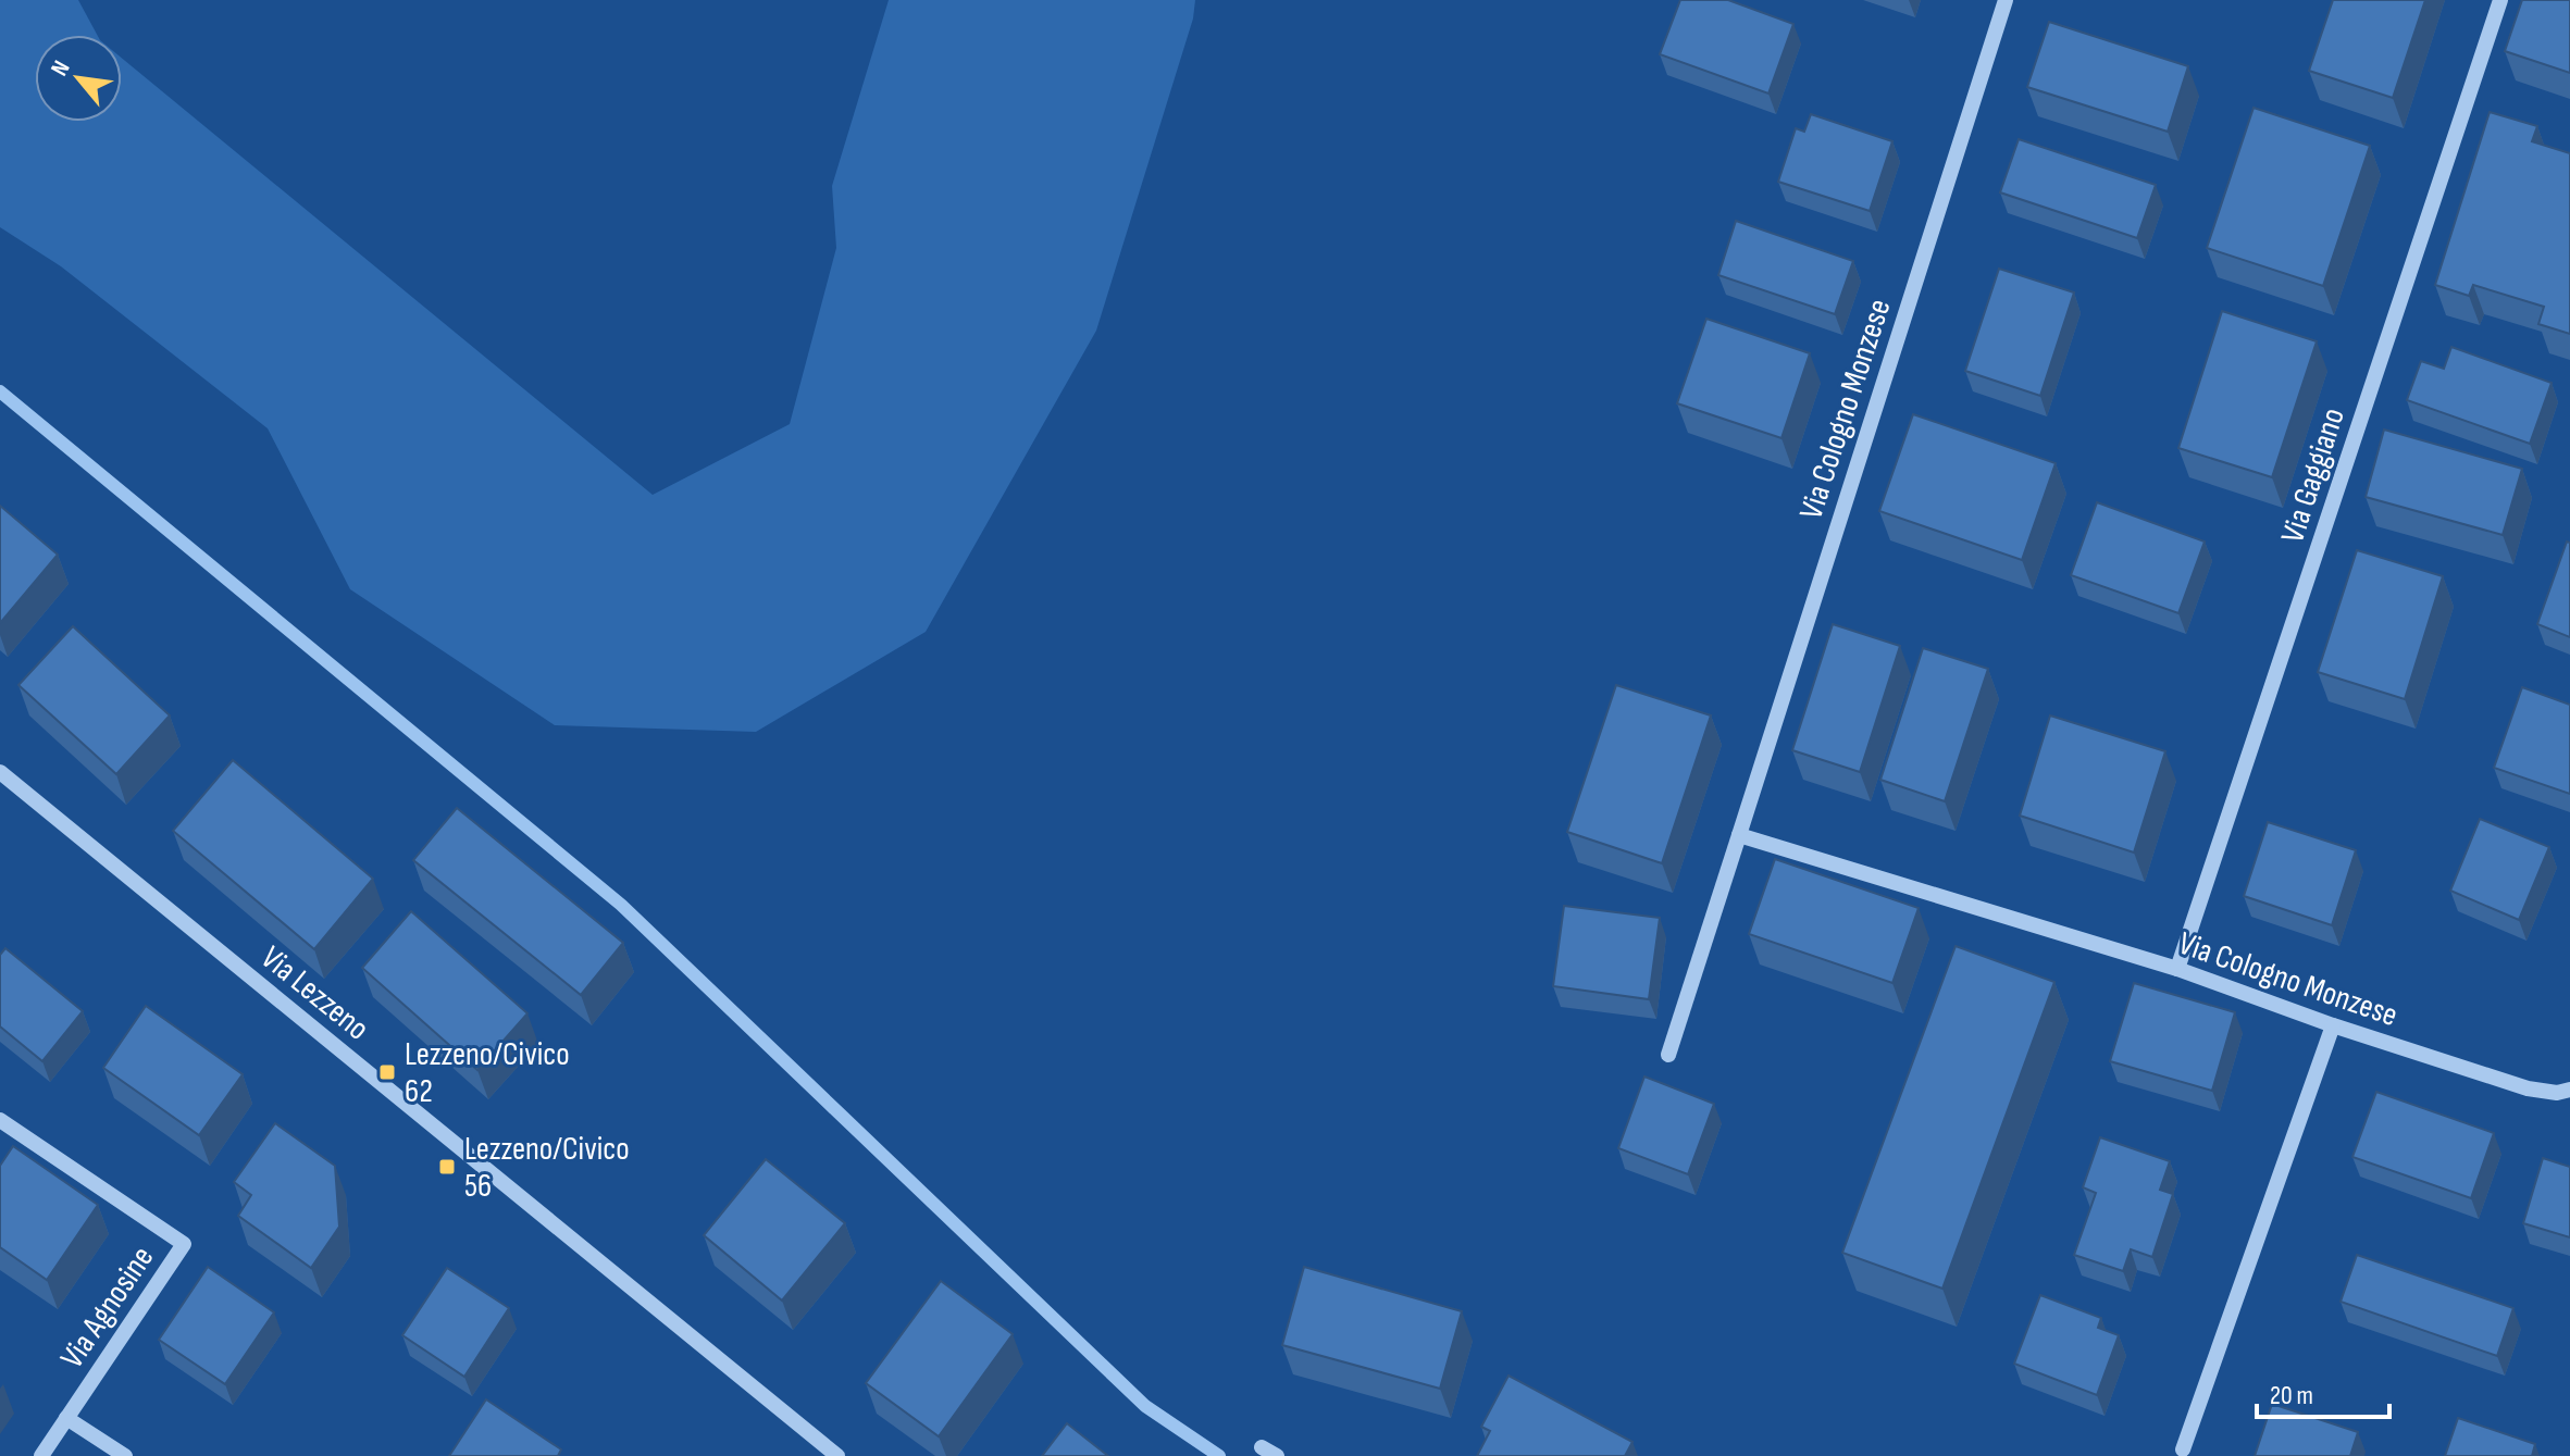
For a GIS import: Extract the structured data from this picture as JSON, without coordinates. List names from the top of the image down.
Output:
{
  "streets": {
    "street": [
      "Via Cologno Monzese",
      "Via Gaggiano",
      "Via Lezzeno",
      "Via Agnosine"
    ]
  },
  "crossings": [
    ["Via Cologno Monzese", "Via Gaggiano"]
  ],
  "places": {
    "transit": ["Lezzeno/Civico 62", "Lezzeno/Civico 56"]
  },
  "scale_bar": "20 m",
  "north": "top left"
}
